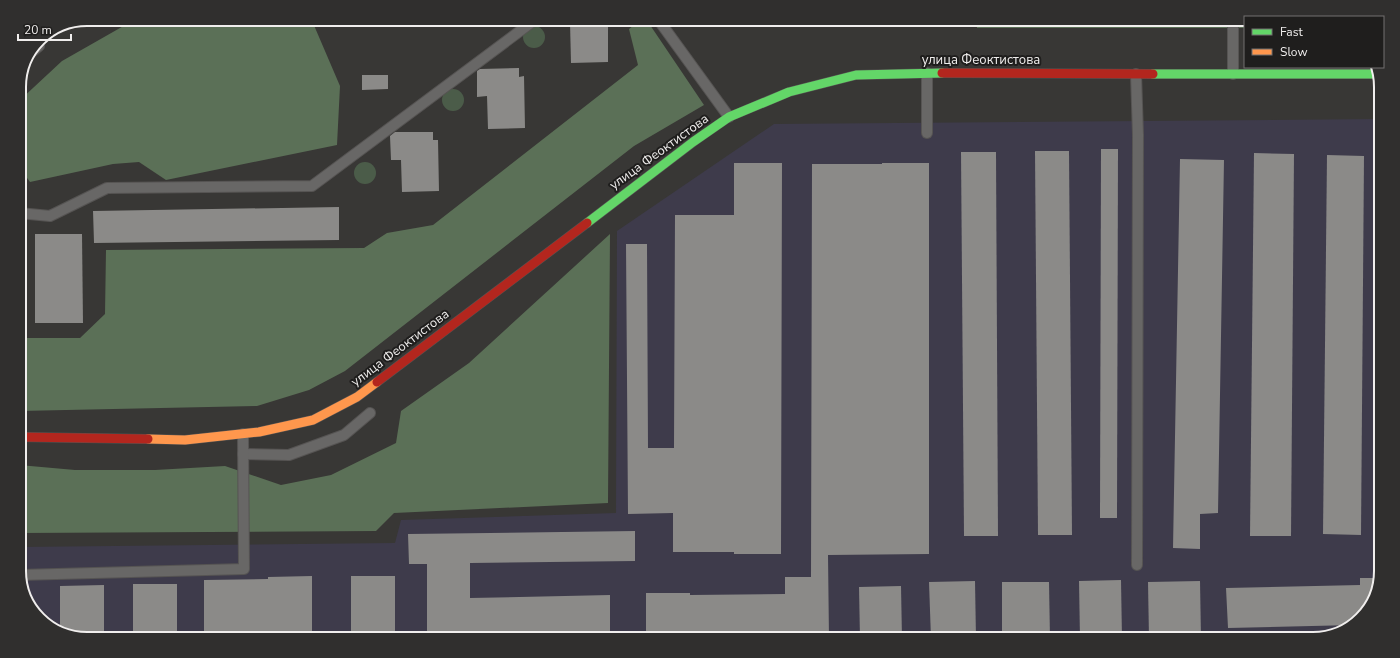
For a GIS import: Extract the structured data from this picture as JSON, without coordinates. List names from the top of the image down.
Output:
{
  "streets": {
    "street": ["улица Феоктистова"]
  },
  "legend": ["Fast", "Slow"],
  "scale_bar": "20 m"
}
